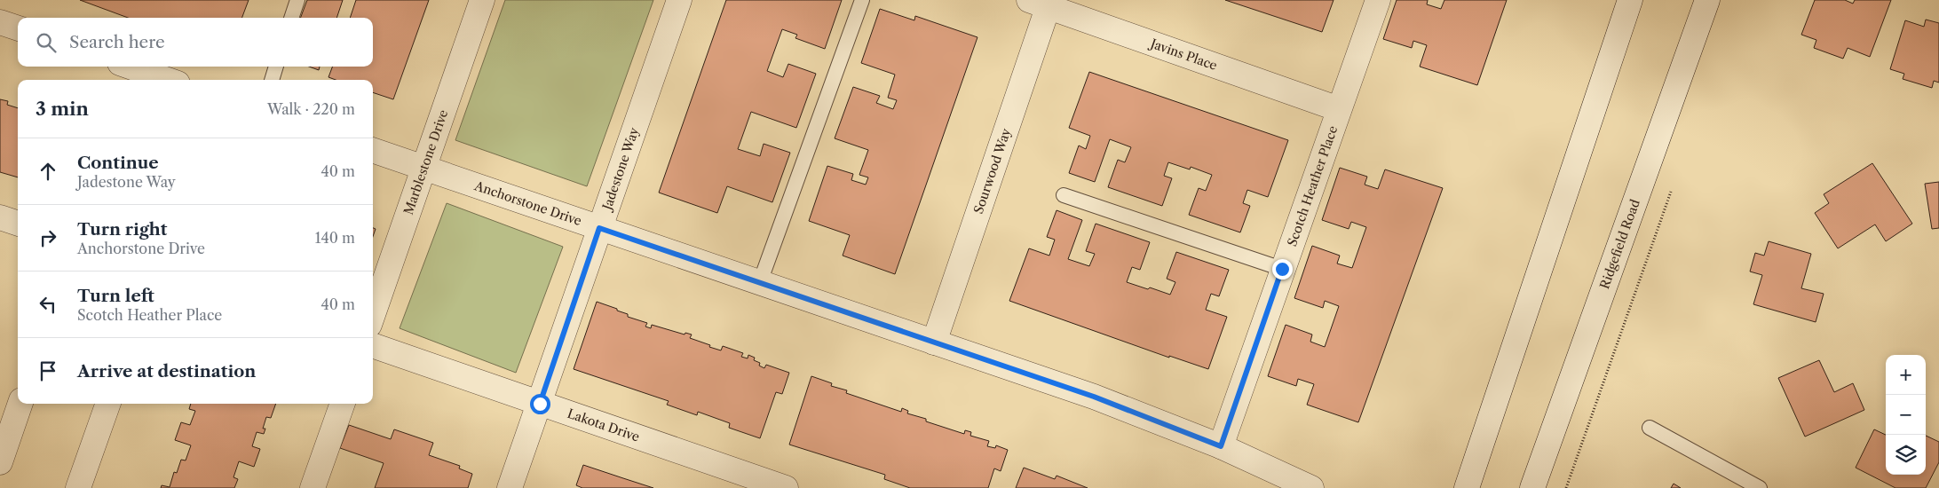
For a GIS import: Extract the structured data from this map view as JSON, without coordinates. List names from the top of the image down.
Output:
{
  "streets": {
    "street": [
      "Javins Place",
      "Marblestone Drive",
      "Jadestone Way",
      "Sourwood Way",
      "Scotch Heather Place",
      "Anchorstone Drive",
      "Ridgefield Road",
      "Lakota Drive"
    ]
  },
  "crossings": [
    ["Javins Place", "Sourwood Way"],
    ["Javins Place", "Scotch Heather Place"],
    ["Marblestone Drive", "Anchorstone Drive"],
    ["Jadestone Way", "Anchorstone Drive"],
    ["Jadestone Way", "Lakota Drive"],
    ["Sourwood Way", "Anchorstone Drive"],
    ["Scotch Heather Place", "Anchorstone Drive"]
  ],
  "page": {
    "search": "Search here",
    "heading": ["3 min", "Walk · 220 m"],
    "list": [
      ["Continue", "Jadestone Way", "40 m"],
      ["Turn right", "Anchorstone Drive", "140 m"],
      ["Turn left", "Scotch Heather Place", "40 m"],
      "Arrive at destination"
    ],
    "map_buttons": ["+", "−"]
  }
}
